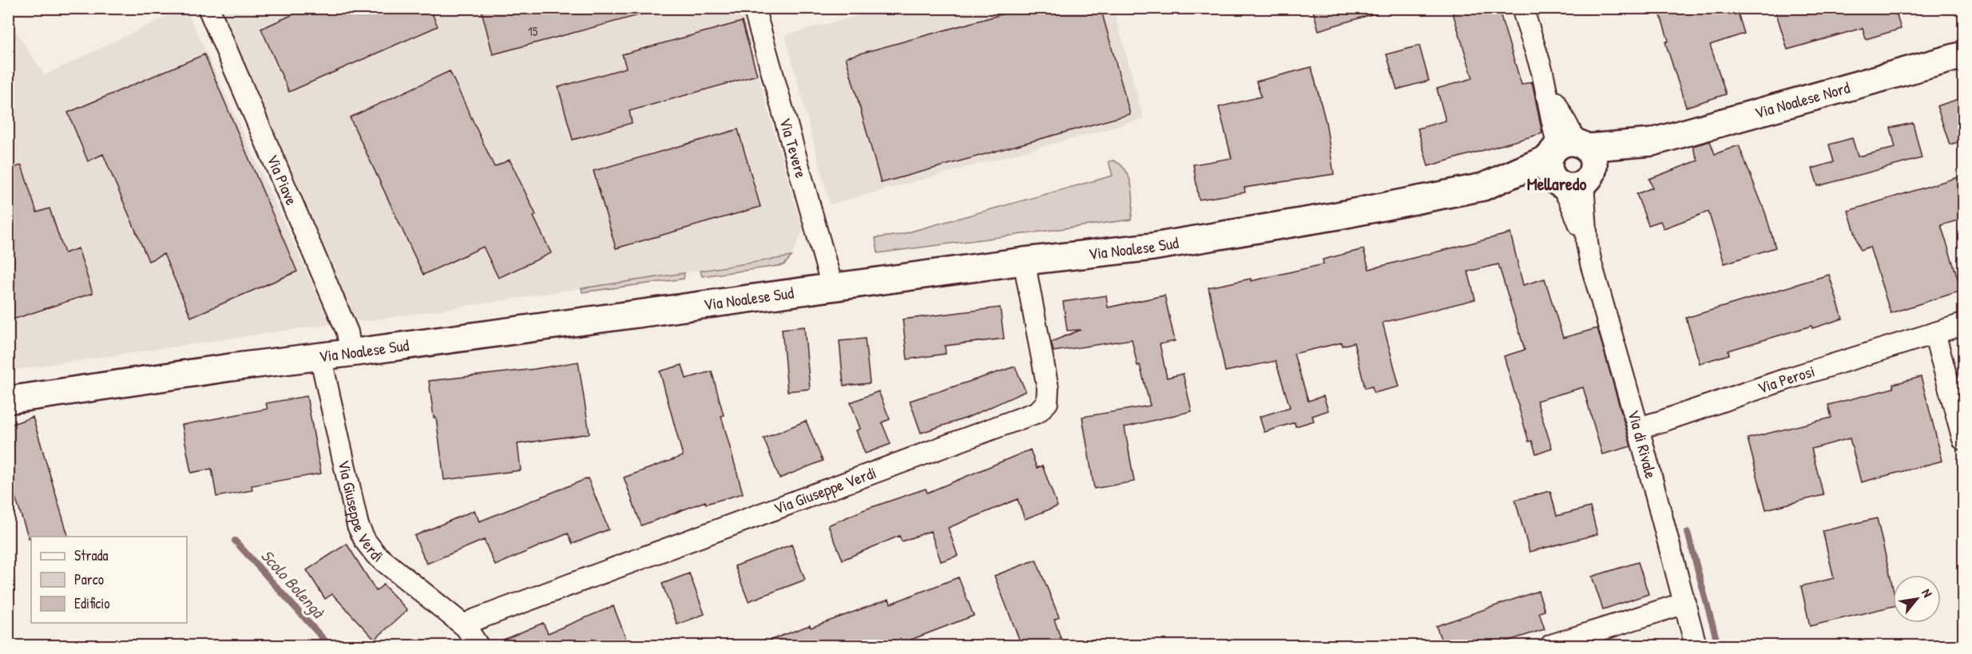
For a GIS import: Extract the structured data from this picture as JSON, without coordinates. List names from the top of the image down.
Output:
{
  "streets": {
    "main road": ["Via Noalese Nord", "Via Noalese Sud"],
    "street": [
      "Via Tevere",
      "Via Piave",
      "Via Perosi",
      "Via di Rivale",
      "Via Giuseppe Verdi"
    ]
  },
  "crossings": [
    ["Via Noalese Nord", "Via Noalese Sud"],
    ["Via Noalese Nord", "Via di Rivale"],
    ["Via Tevere", "Via Noalese Sud"],
    ["Via Piave", "Via Noalese Sud"],
    ["Via Noalese Sud", "Via di Rivale"],
    ["Via Noalese Sud", "Via Giuseppe Verdi"],
    ["Via Perosi", "Via di Rivale"]
  ],
  "districts": ["Mellaredo"],
  "water": ["Scolo Bolengà"],
  "house_numbers": ["15"],
  "legend": ["Strada", "Parco", "Edificio"],
  "north": "top right"
}
